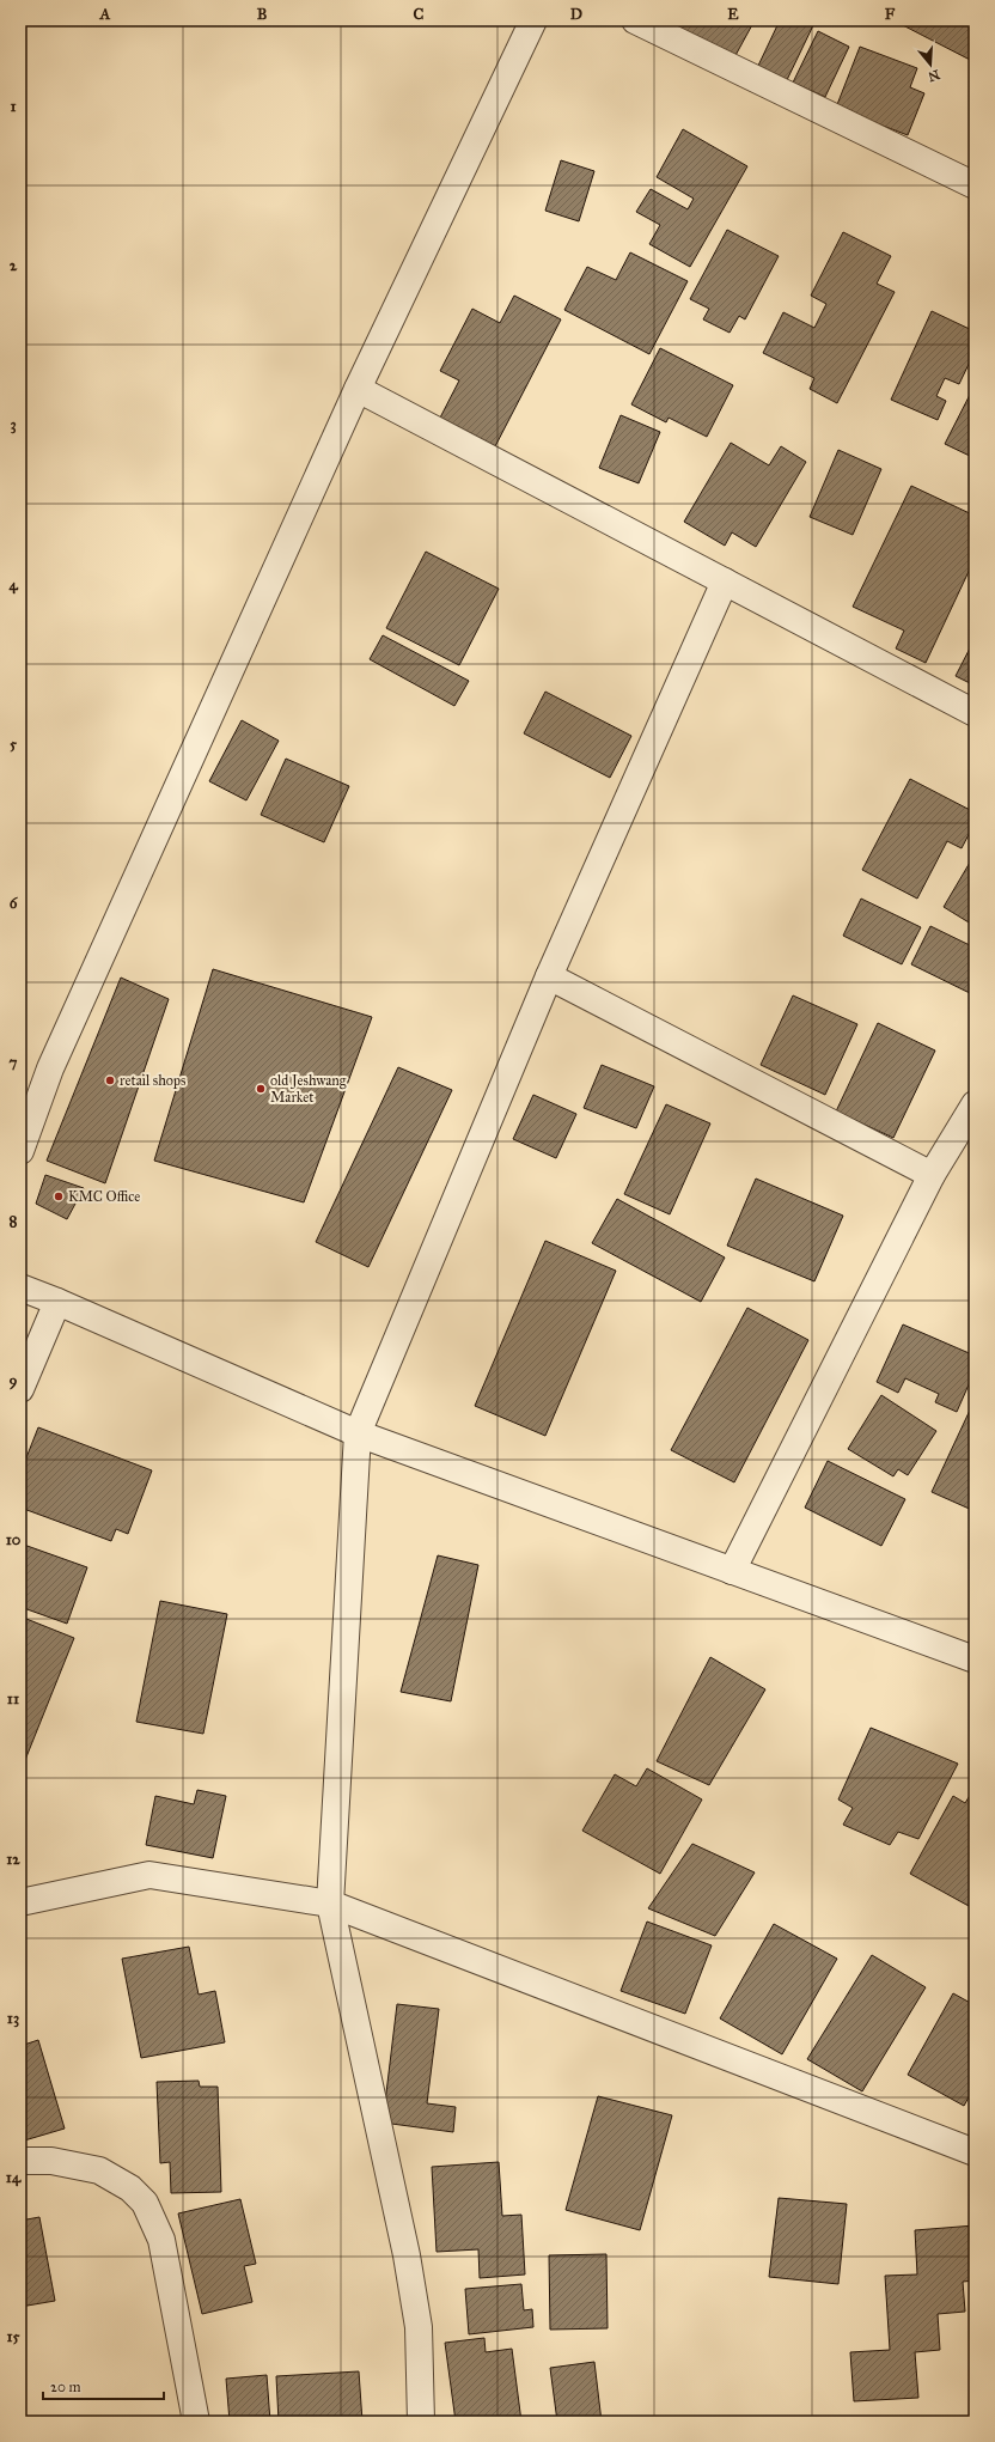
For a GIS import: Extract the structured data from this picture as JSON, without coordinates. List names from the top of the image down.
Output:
{
  "places": ["retail shops", "old Jeshwang Market", "KMC Office"],
  "scale_bar": "20 m",
  "north": "bottom",
  "grid": {
    "columns": [
      "A",
      "B",
      "C",
      "D",
      "E",
      "F"
    ],
    "rows": [
      "1",
      "2",
      "3",
      "4",
      "5",
      "6",
      "7",
      "8",
      "9",
      "10",
      "11",
      "12",
      "13",
      "14",
      "15"
    ]
  }
}
